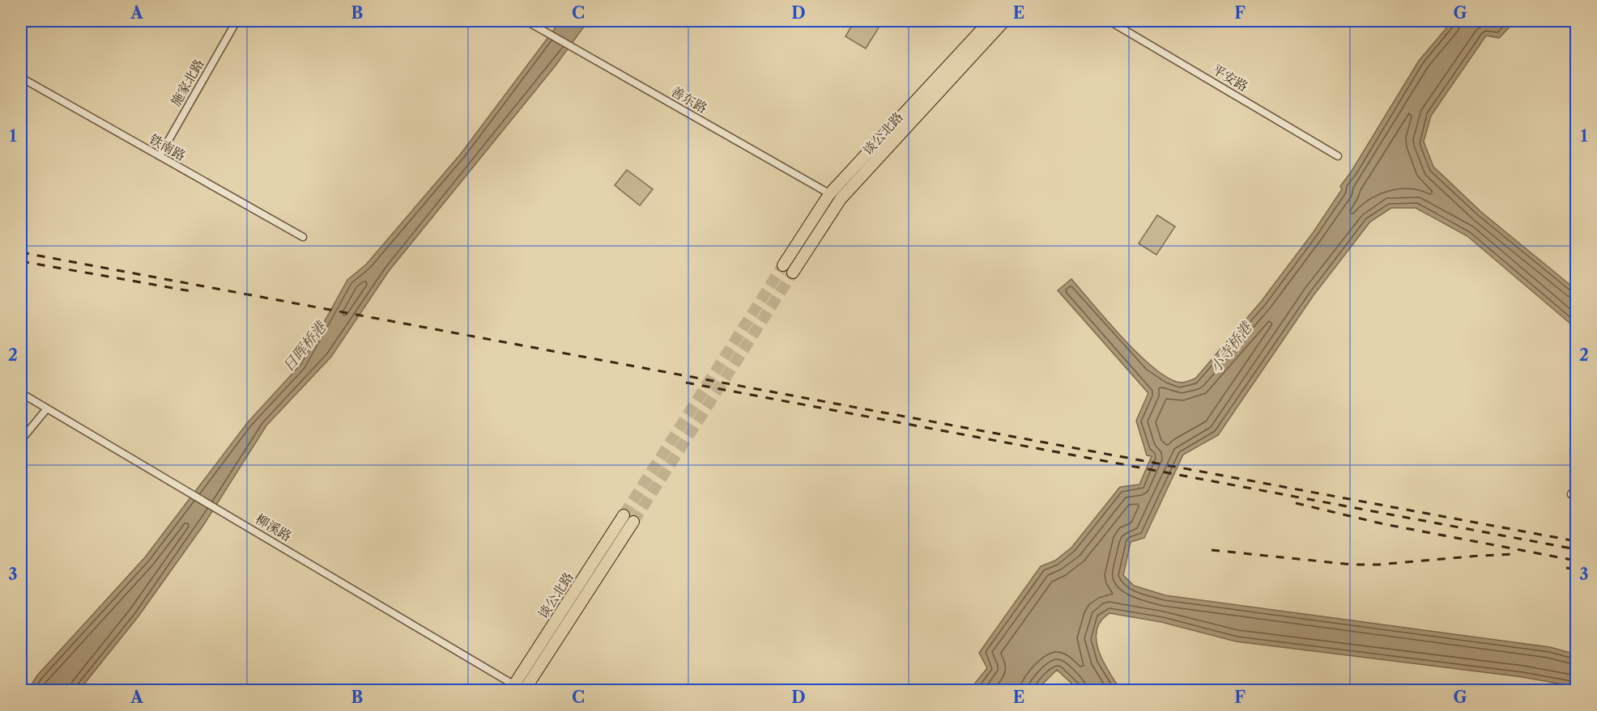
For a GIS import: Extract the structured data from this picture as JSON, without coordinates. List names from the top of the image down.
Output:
{
  "streets": {
    "main road": ["谈公北路"],
    "street": [
      "平安路",
      "施家北路",
      "善东路",
      "铁南路",
      "柳溪路"
    ]
  },
  "crossings": [
    ["施家北路", "铁南路"],
    ["善东路", "谈公北路"],
    ["谈公北路", "柳溪路"]
  ],
  "water": ["日晖桥港", "小寺桥港"],
  "grid": {
    "columns": [
      "A",
      "B",
      "C",
      "D",
      "E",
      "F",
      "G"
    ],
    "rows": ["1", "2", "3"]
  }
}
